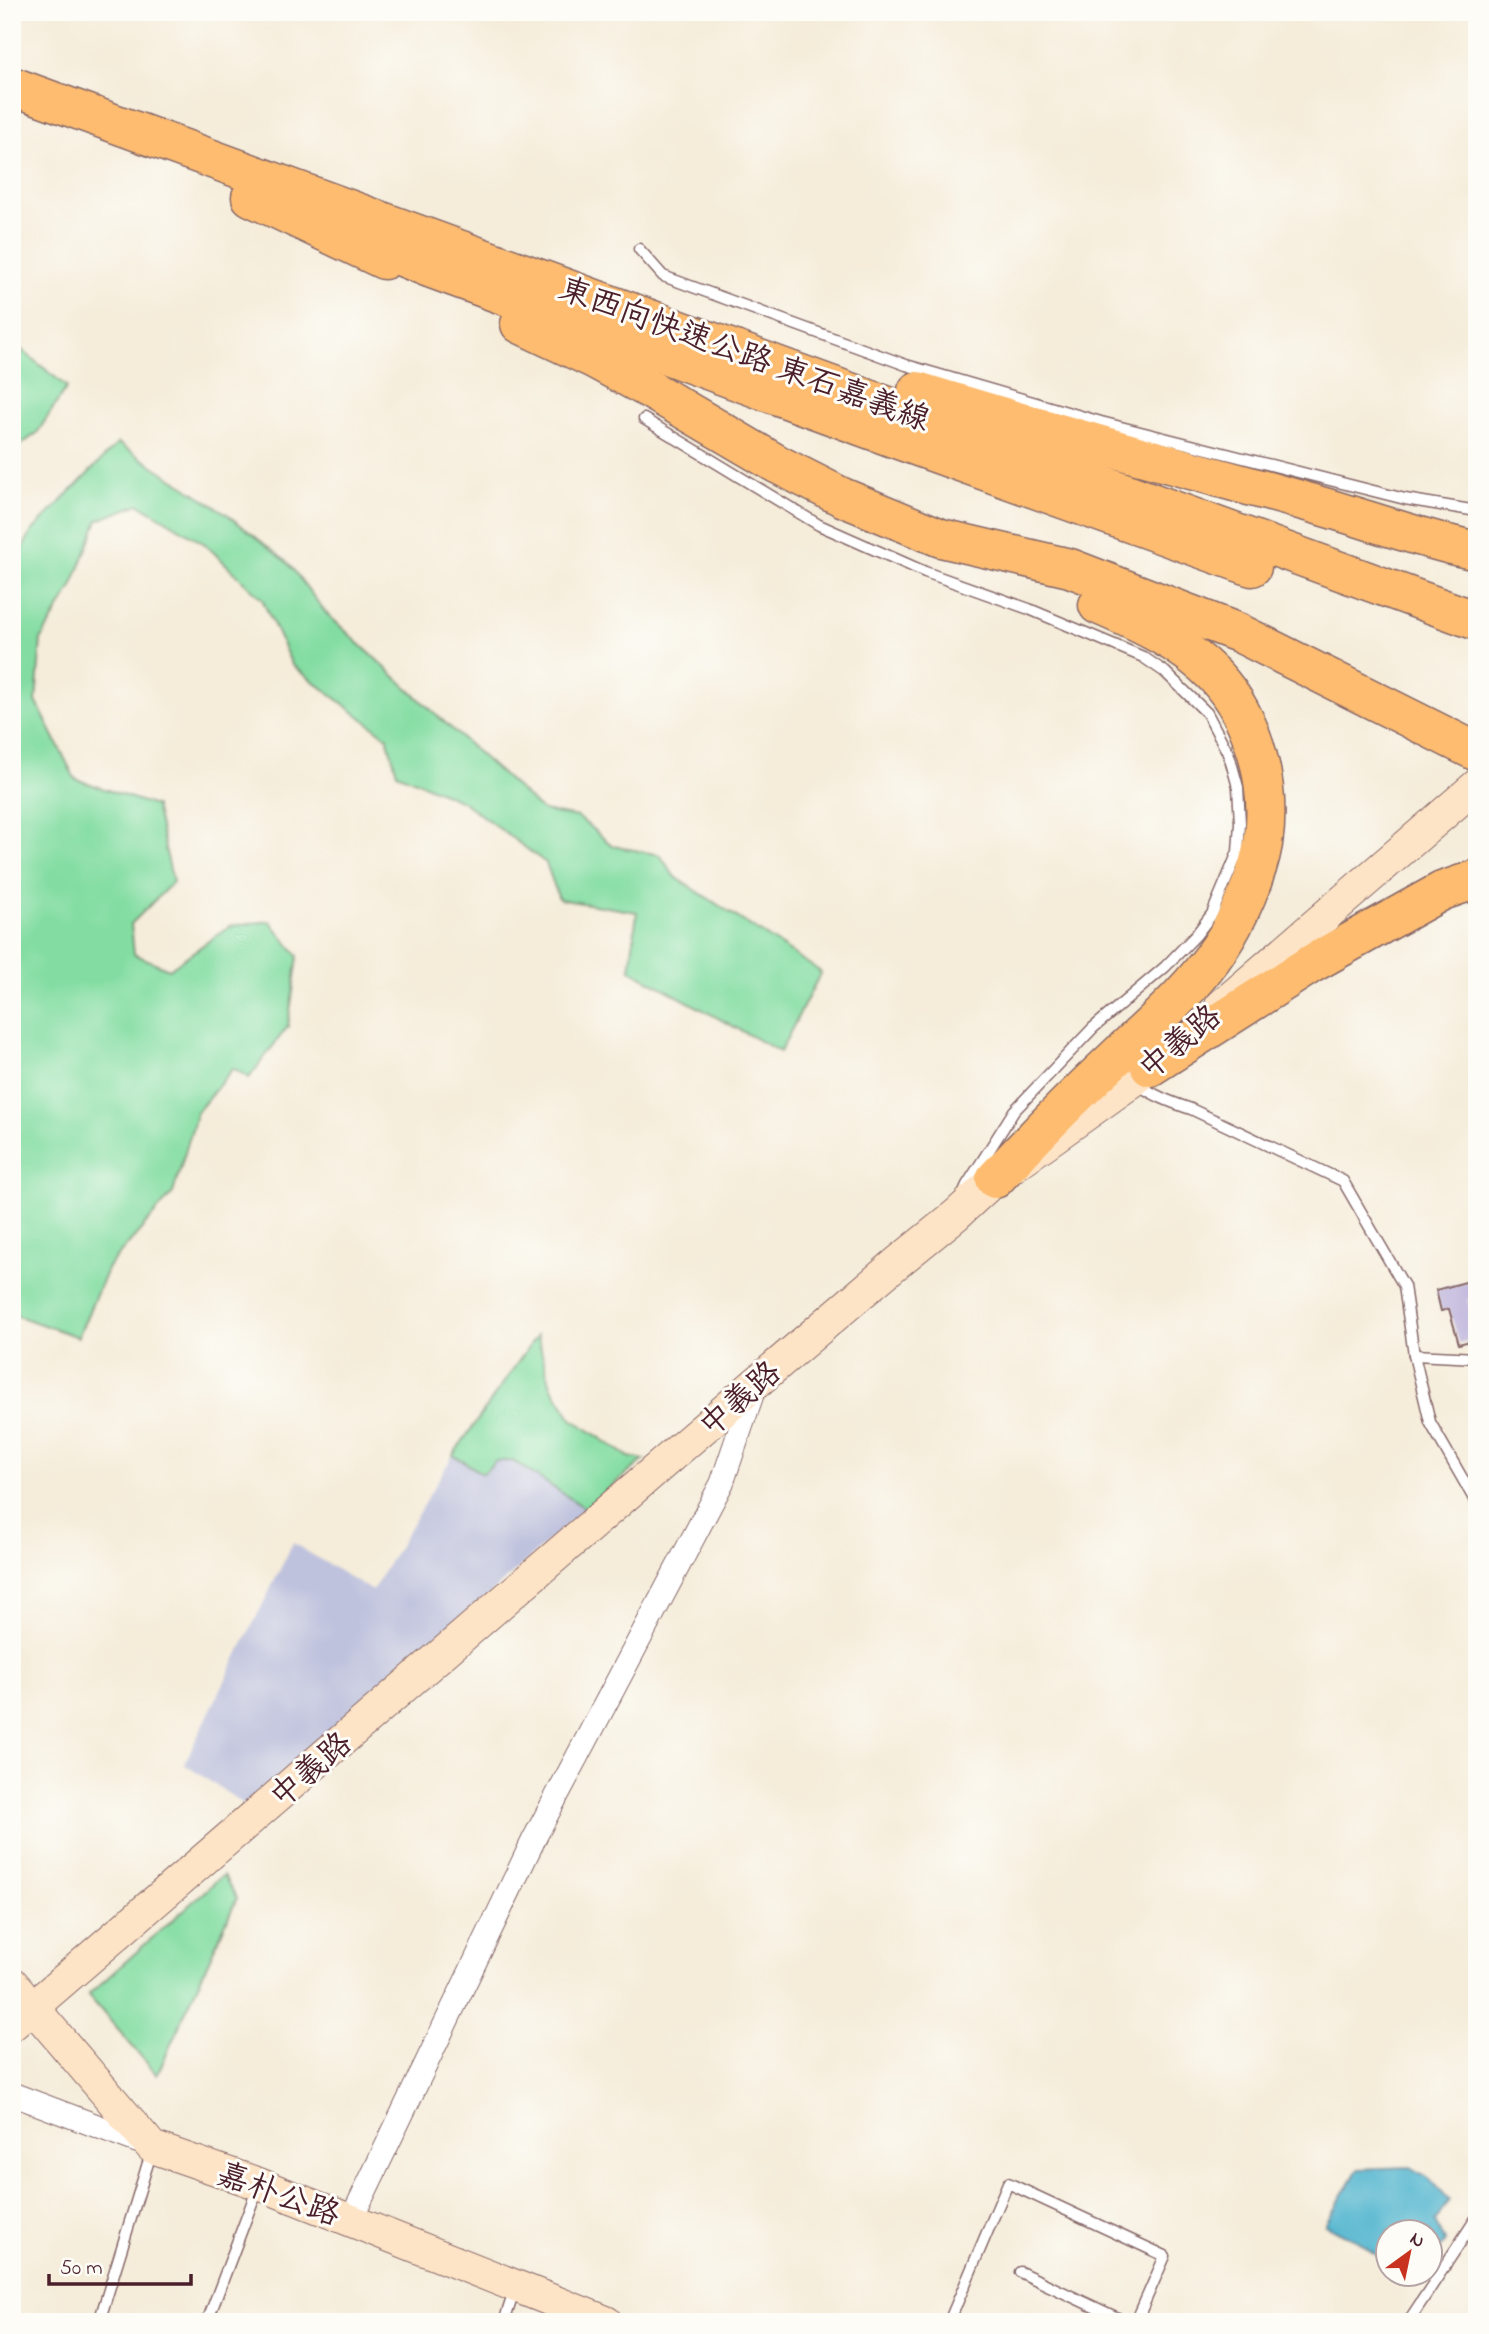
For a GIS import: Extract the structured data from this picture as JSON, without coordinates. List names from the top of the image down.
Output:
{
  "streets": {
    "highway": ["東西向快速公路 東石嘉義線"],
    "street": ["中義路", "嘉朴公路"]
  },
  "scale_bar": "50 m",
  "north": "top right"
}
